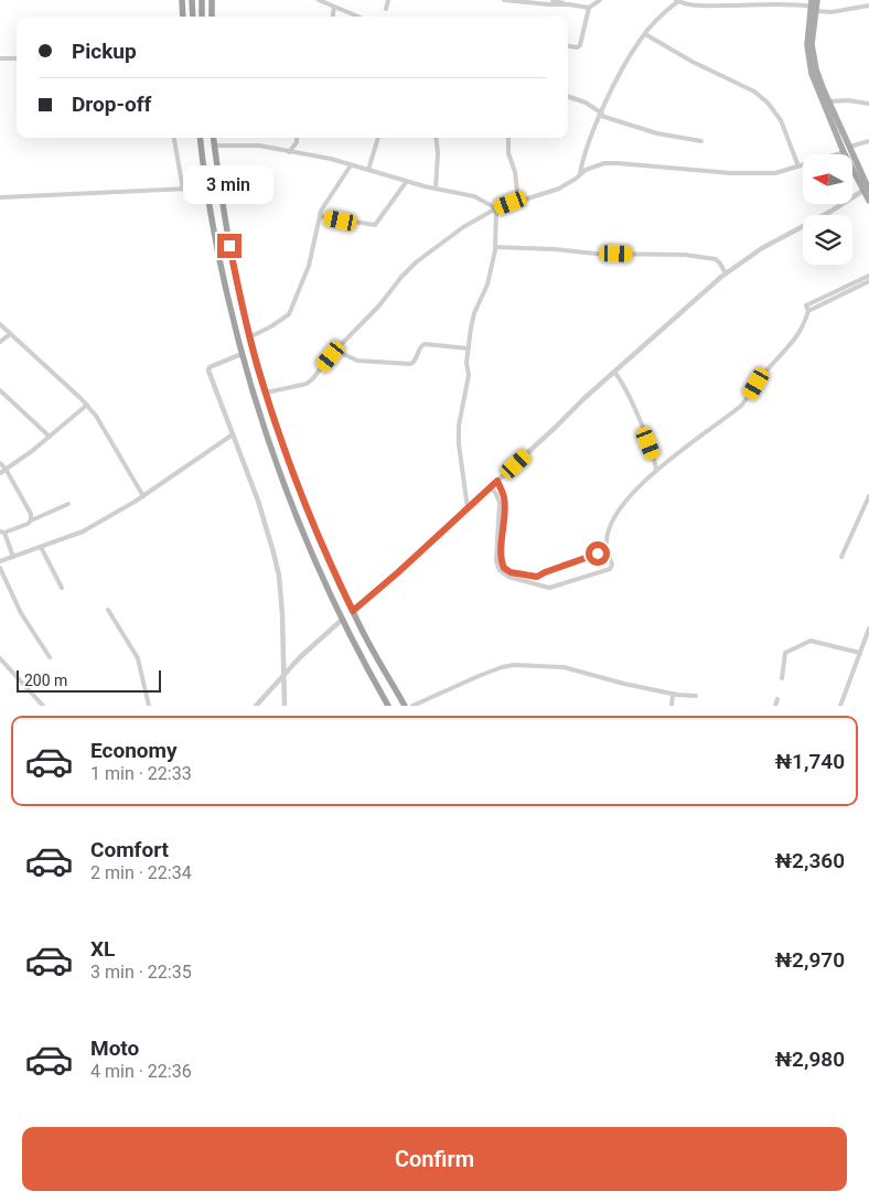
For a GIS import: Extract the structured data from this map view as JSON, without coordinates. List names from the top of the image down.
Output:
{
  "scale_bar": "200 m",
  "north": "left",
  "page": {
    "banner": ["Pickup", "Drop-off"],
    "bubble": "3 min",
    "scale": "200 m",
    "list": [
      {
        "name": "Economy",
        "note": "1 min · 22:33",
        "value": "₦1,740"
      },
      {
        "name": "Comfort",
        "note": "2 min · 22:34",
        "value": "₦2,360"
      },
      {
        "name": "XL",
        "note": "3 min · 22:35",
        "value": "₦2,970"
      },
      {
        "name": "Moto",
        "note": "4 min · 22:36",
        "value": "₦2,980"
      }
    ],
    "buttons": "Confirm"
  }
}
